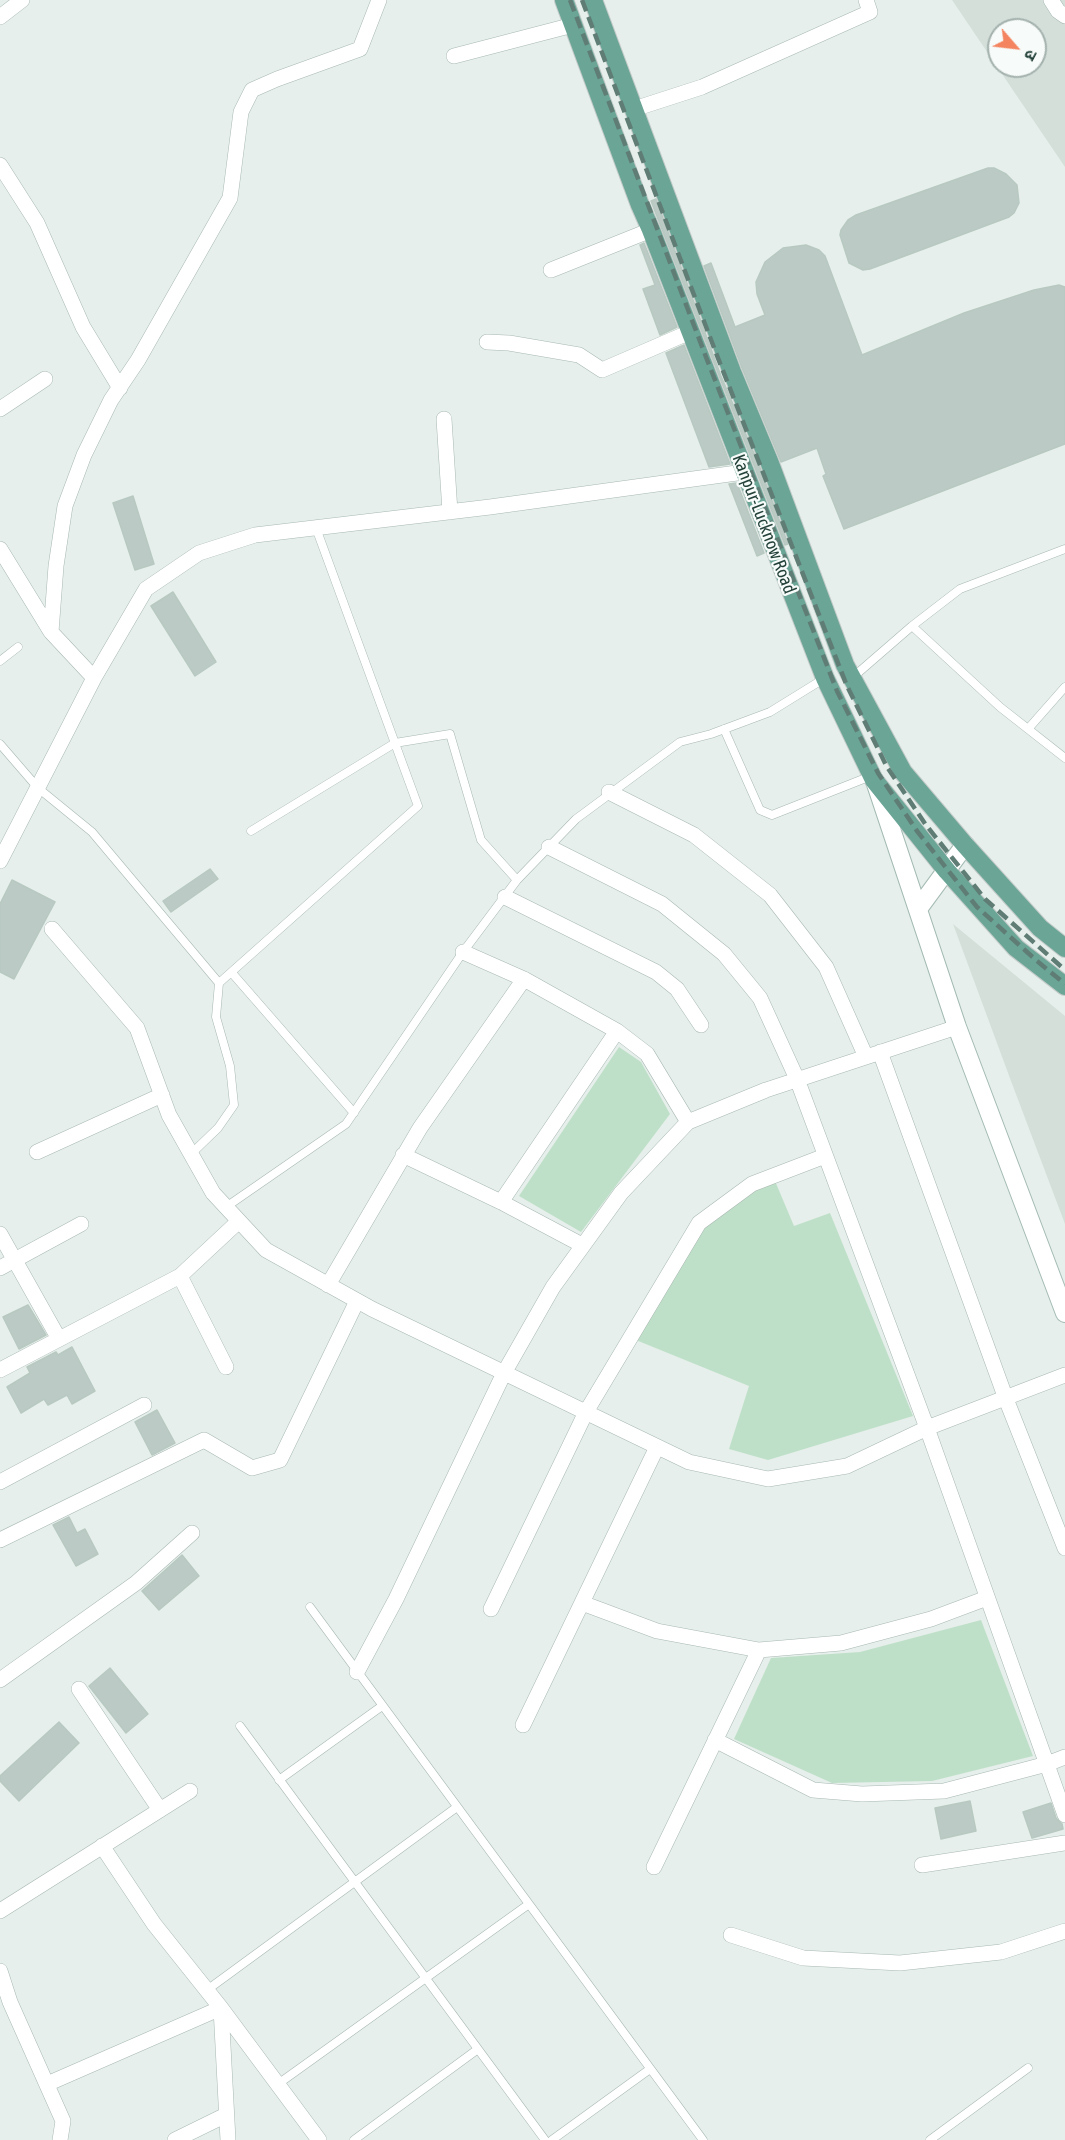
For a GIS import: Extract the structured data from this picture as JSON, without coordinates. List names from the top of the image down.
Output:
{
  "streets": {
    "main road": ["Kanpur-Lucknow Road"]
  },
  "north": "bottom right"
}
